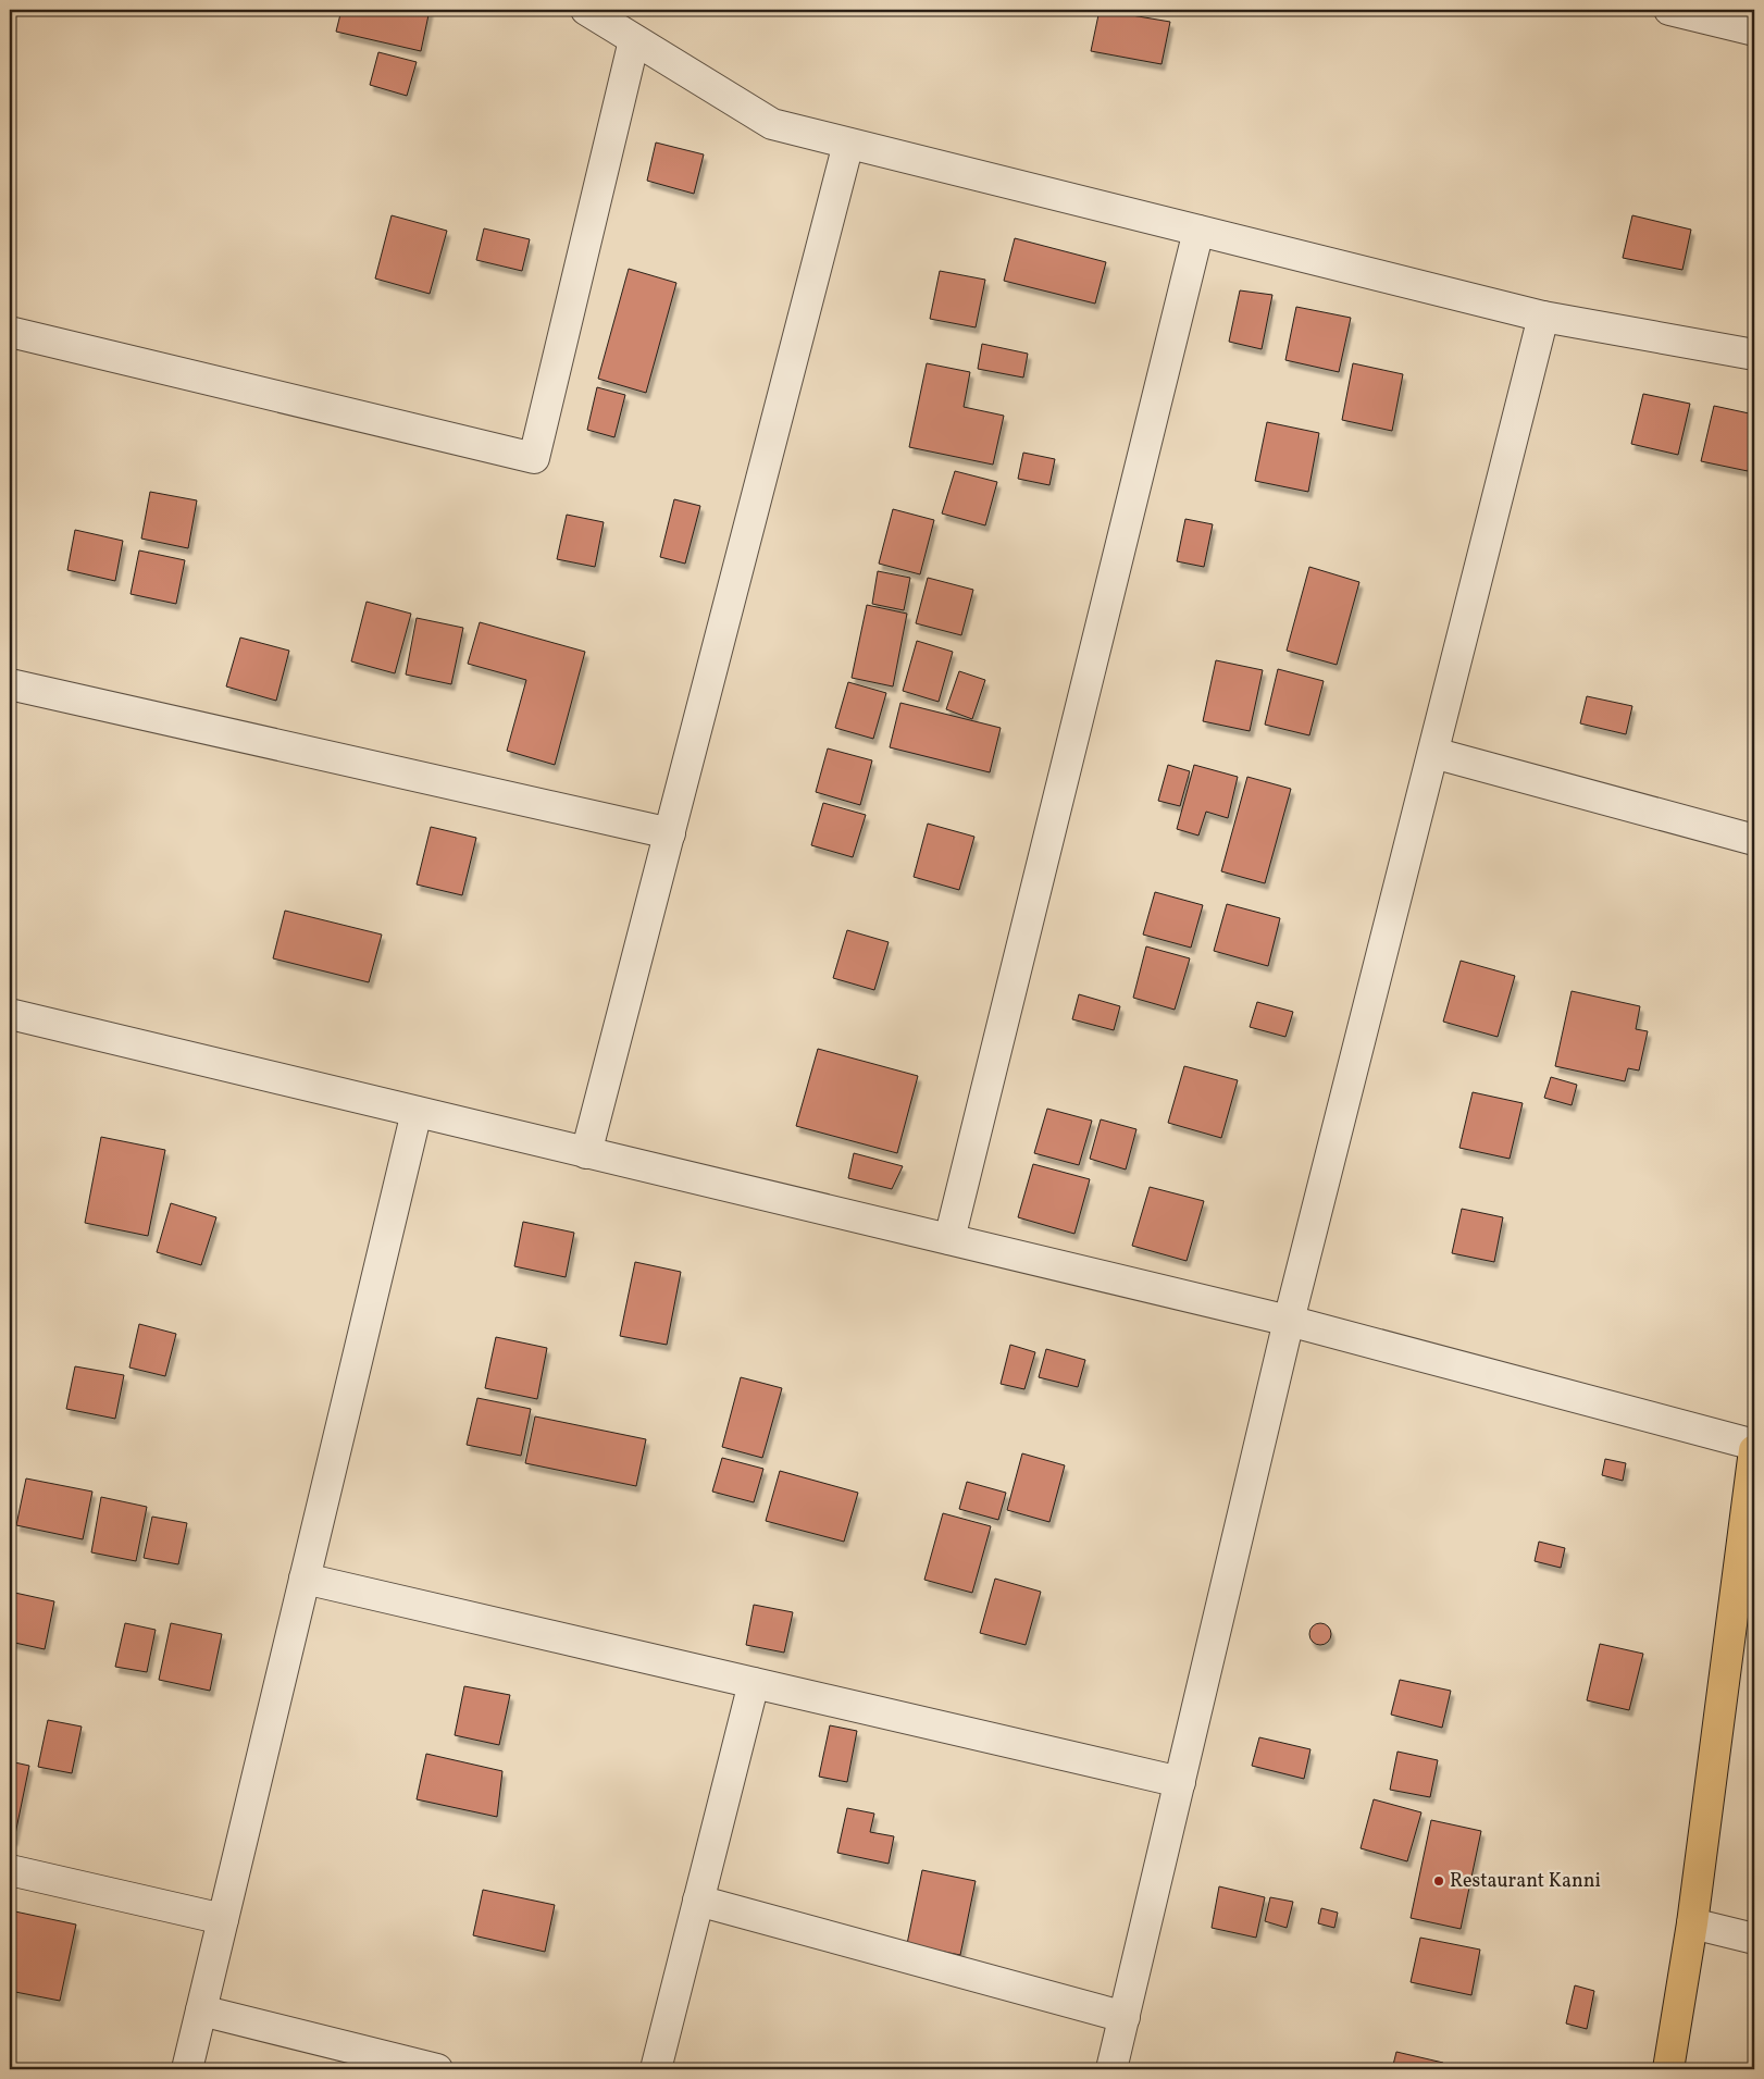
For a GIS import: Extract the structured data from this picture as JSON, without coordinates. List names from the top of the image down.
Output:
{
  "places": ["Restaurant Kanni"]
}
